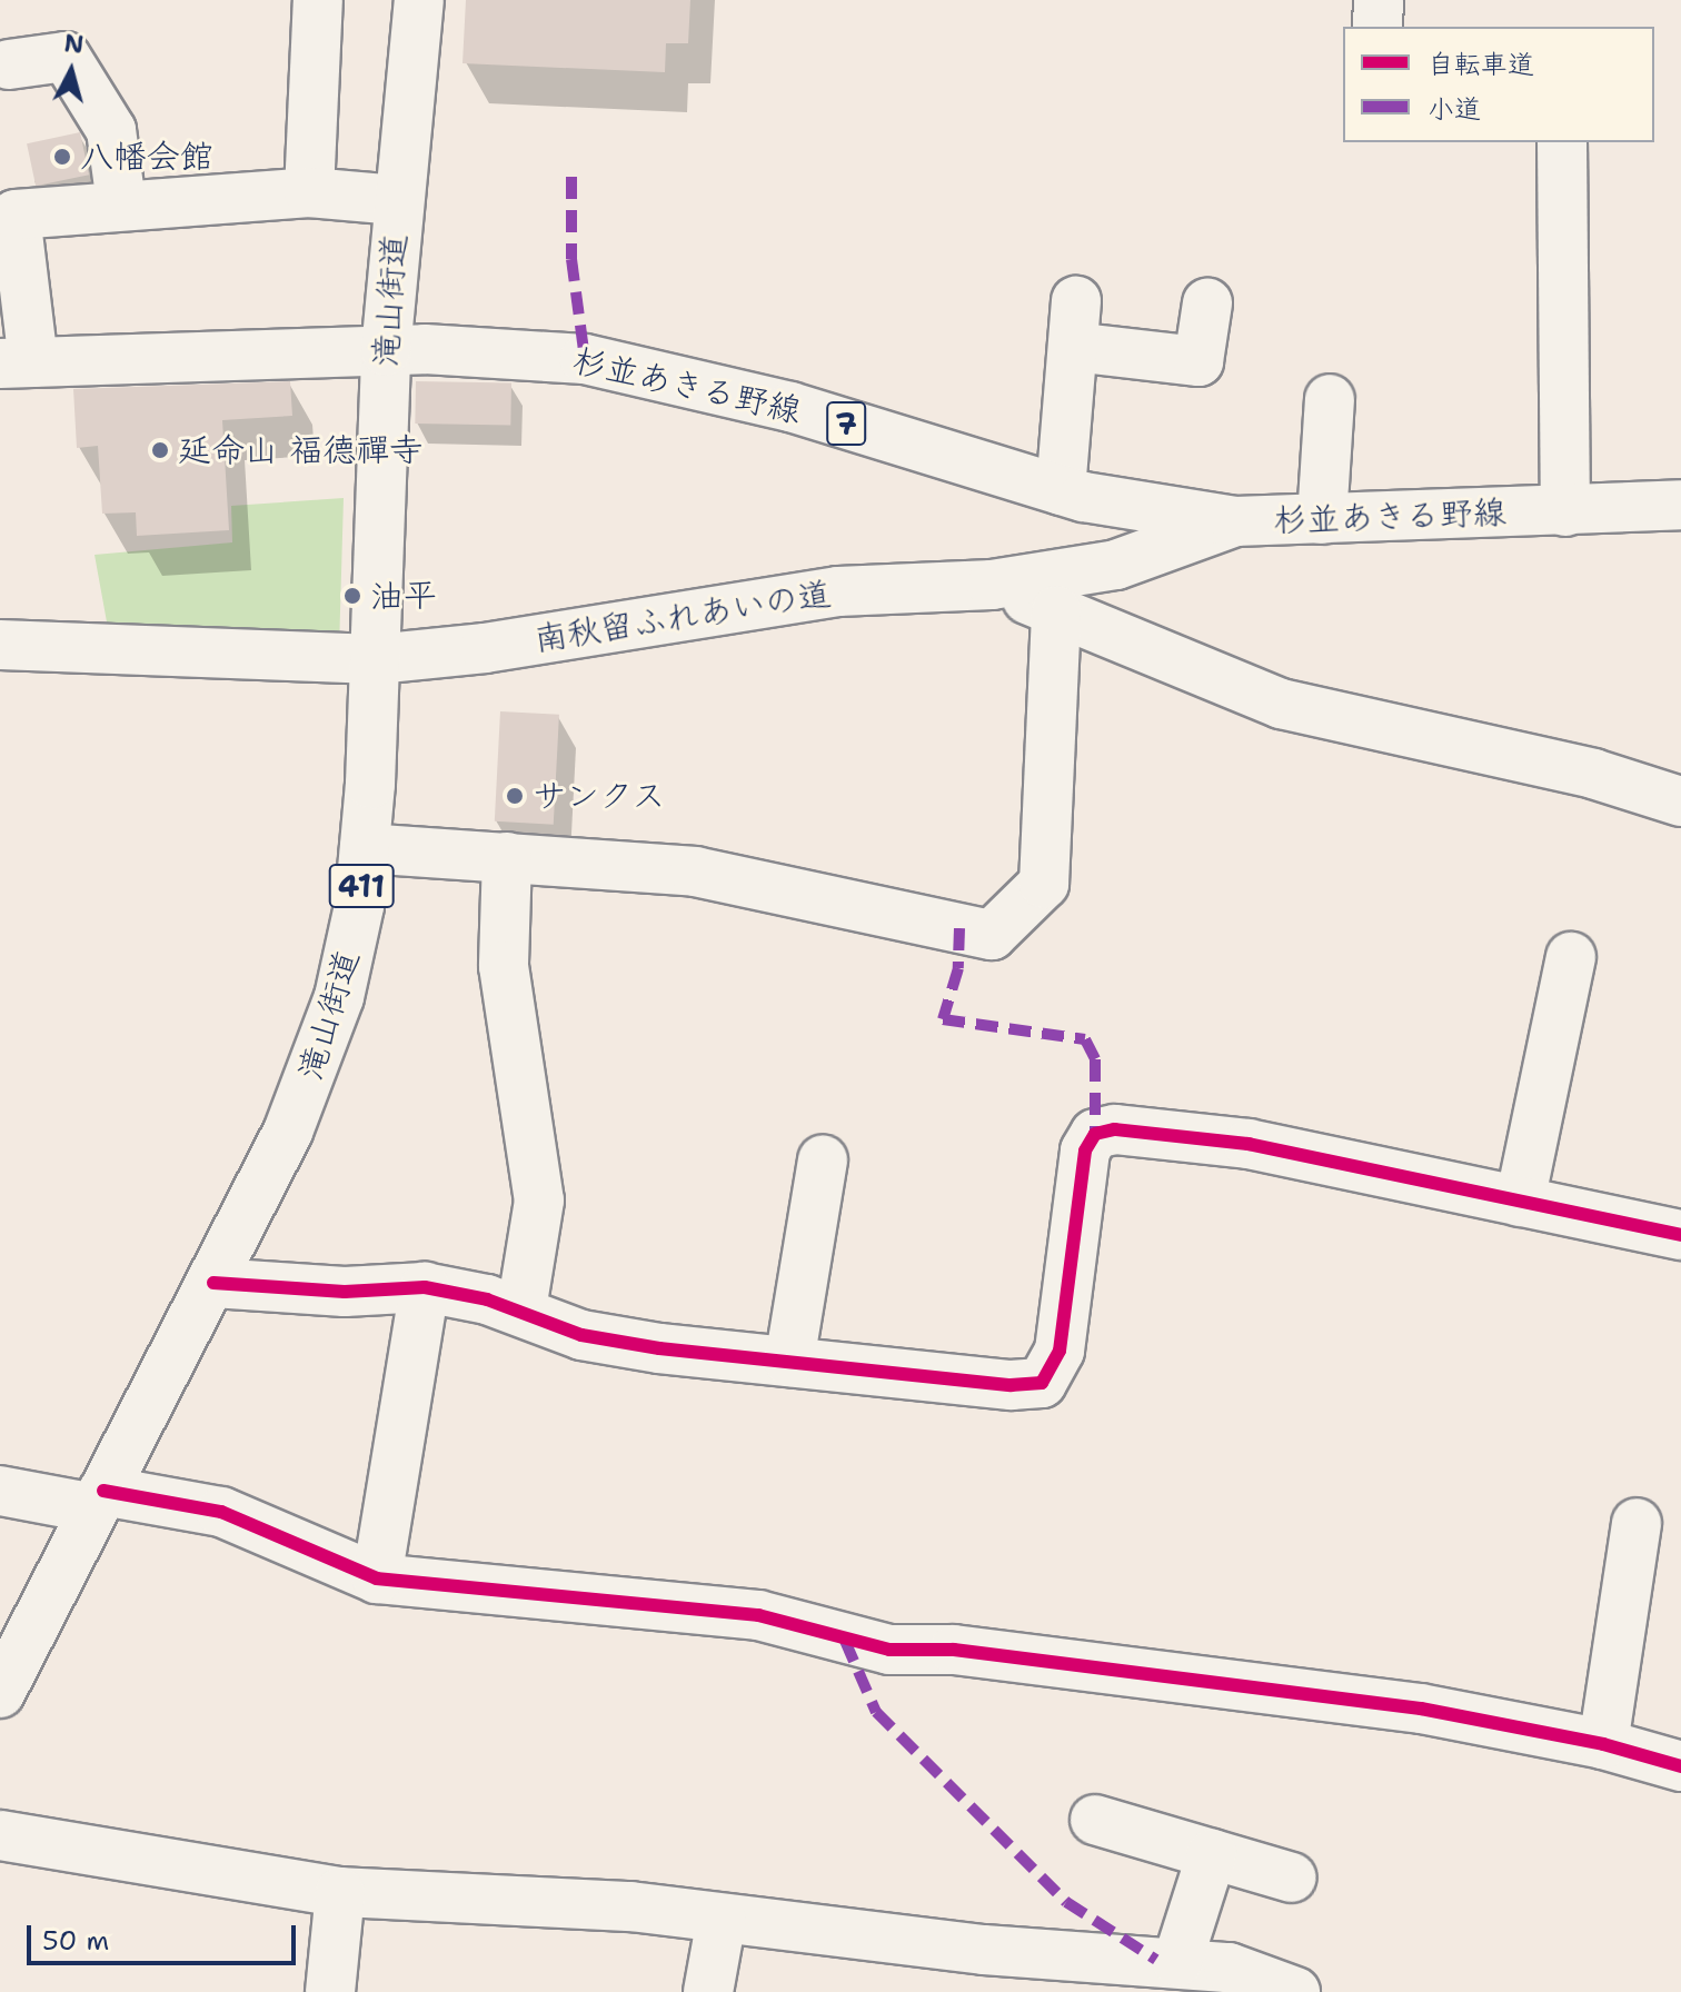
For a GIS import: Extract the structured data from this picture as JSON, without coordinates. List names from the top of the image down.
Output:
{
  "streets": {
    "main road": [
      "滝山街道",
      "杉並あきる野線",
      "7",
      "南秋留ふれあいの道",
      "411"
    ]
  },
  "crossings": [
    ["滝山街道", "杉並あきる野線"],
    ["滝山街道", "南秋留ふれあいの道"],
    ["杉並あきる野線", "南秋留ふれあいの道"]
  ],
  "places": [
    "八幡会館",
    "延命山 福德禪寺",
    "油平",
    "サンクス"
  ],
  "legend": ["自転車道", "小道"],
  "scale_bar": "50 m",
  "north": "top"
}
